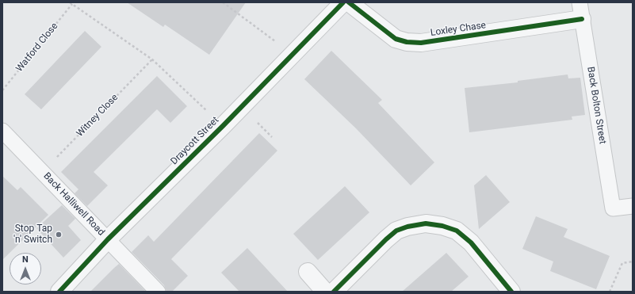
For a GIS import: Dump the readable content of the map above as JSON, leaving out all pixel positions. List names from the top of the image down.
{
  "streets": {
    "street": ["Loxley Chase", "Draycott Street"],
    "lane": ["Back Bolton Street", "Back Halliwell Road"],
    "path": ["Watford Close", "Witney Close"]
  },
  "crossings": [
    ["Loxley Chase", "Back Bolton Street"],
    ["Witney Close", "Back Halliwell Road"],
    ["Draycott Street", "Back Halliwell Road"]
  ],
  "places": ["Stop Tap 'n' Switch"],
  "north": "top"
}
